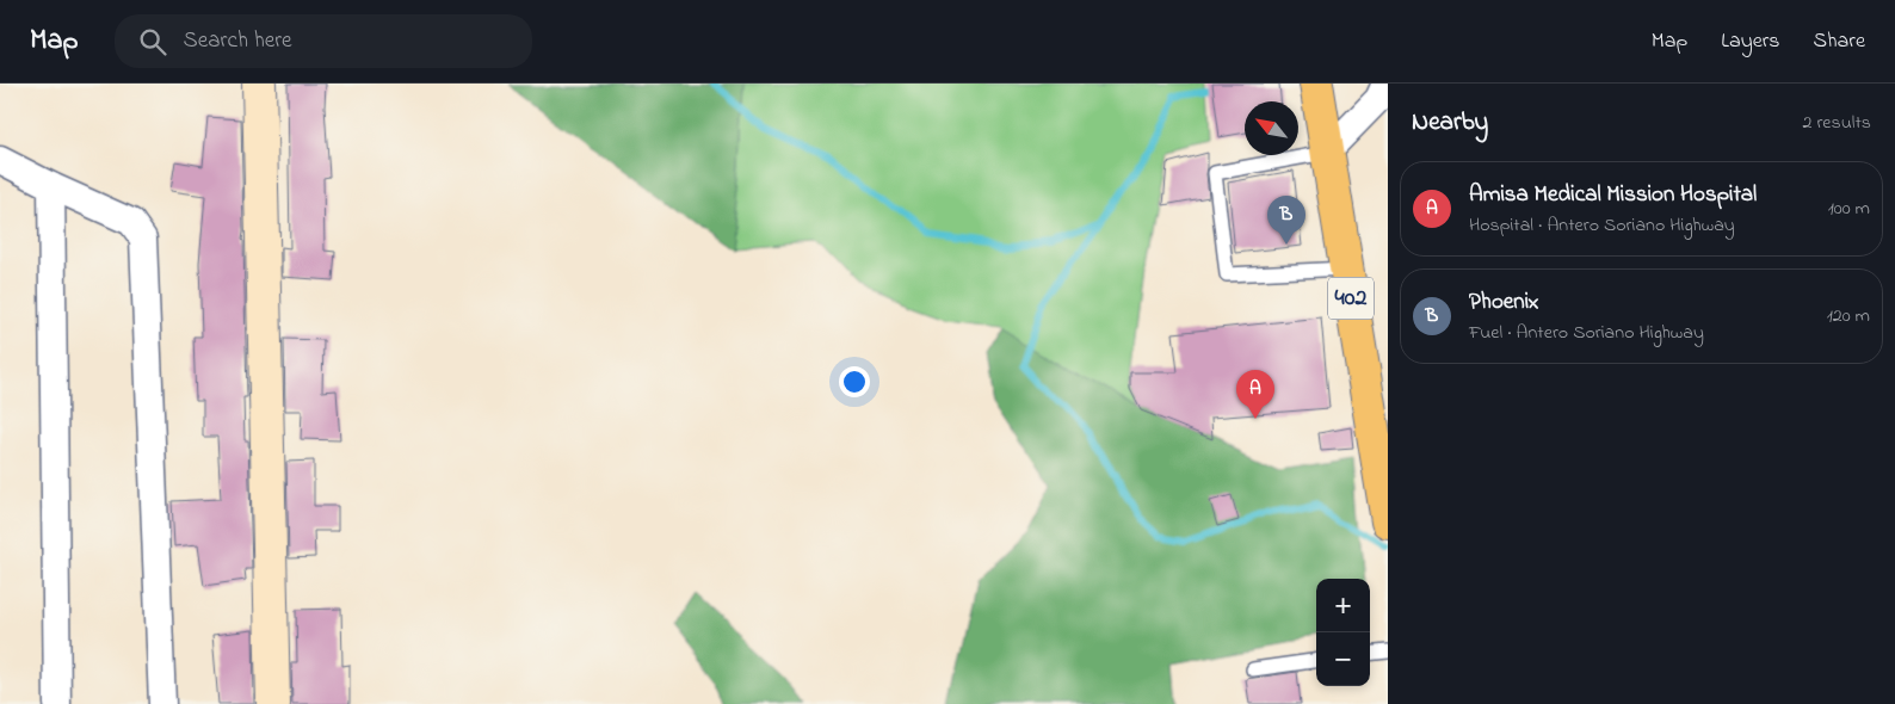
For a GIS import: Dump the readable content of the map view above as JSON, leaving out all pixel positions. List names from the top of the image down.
{
  "streets": {
    "main road": ["402"]
  },
  "north": "top left",
  "page": {
    "header": "Map",
    "search": "Search here",
    "nav": ["Map", "Layers", "Share"],
    "heading": ["Nearby", "2 results"],
    "list": [
      {
        "mark": "A",
        "name": "Amisa Medical Mission Hospital",
        "note": "Hospital · Antero Soriano Highway",
        "value": "100 m"
      },
      {
        "mark": "B",
        "name": "Phoenix",
        "note": "Fuel · Antero Soriano Highway",
        "value": "120 m"
      }
    ],
    "pins": ["B", "A"],
    "map_buttons": ["+", "−"]
  }
}
